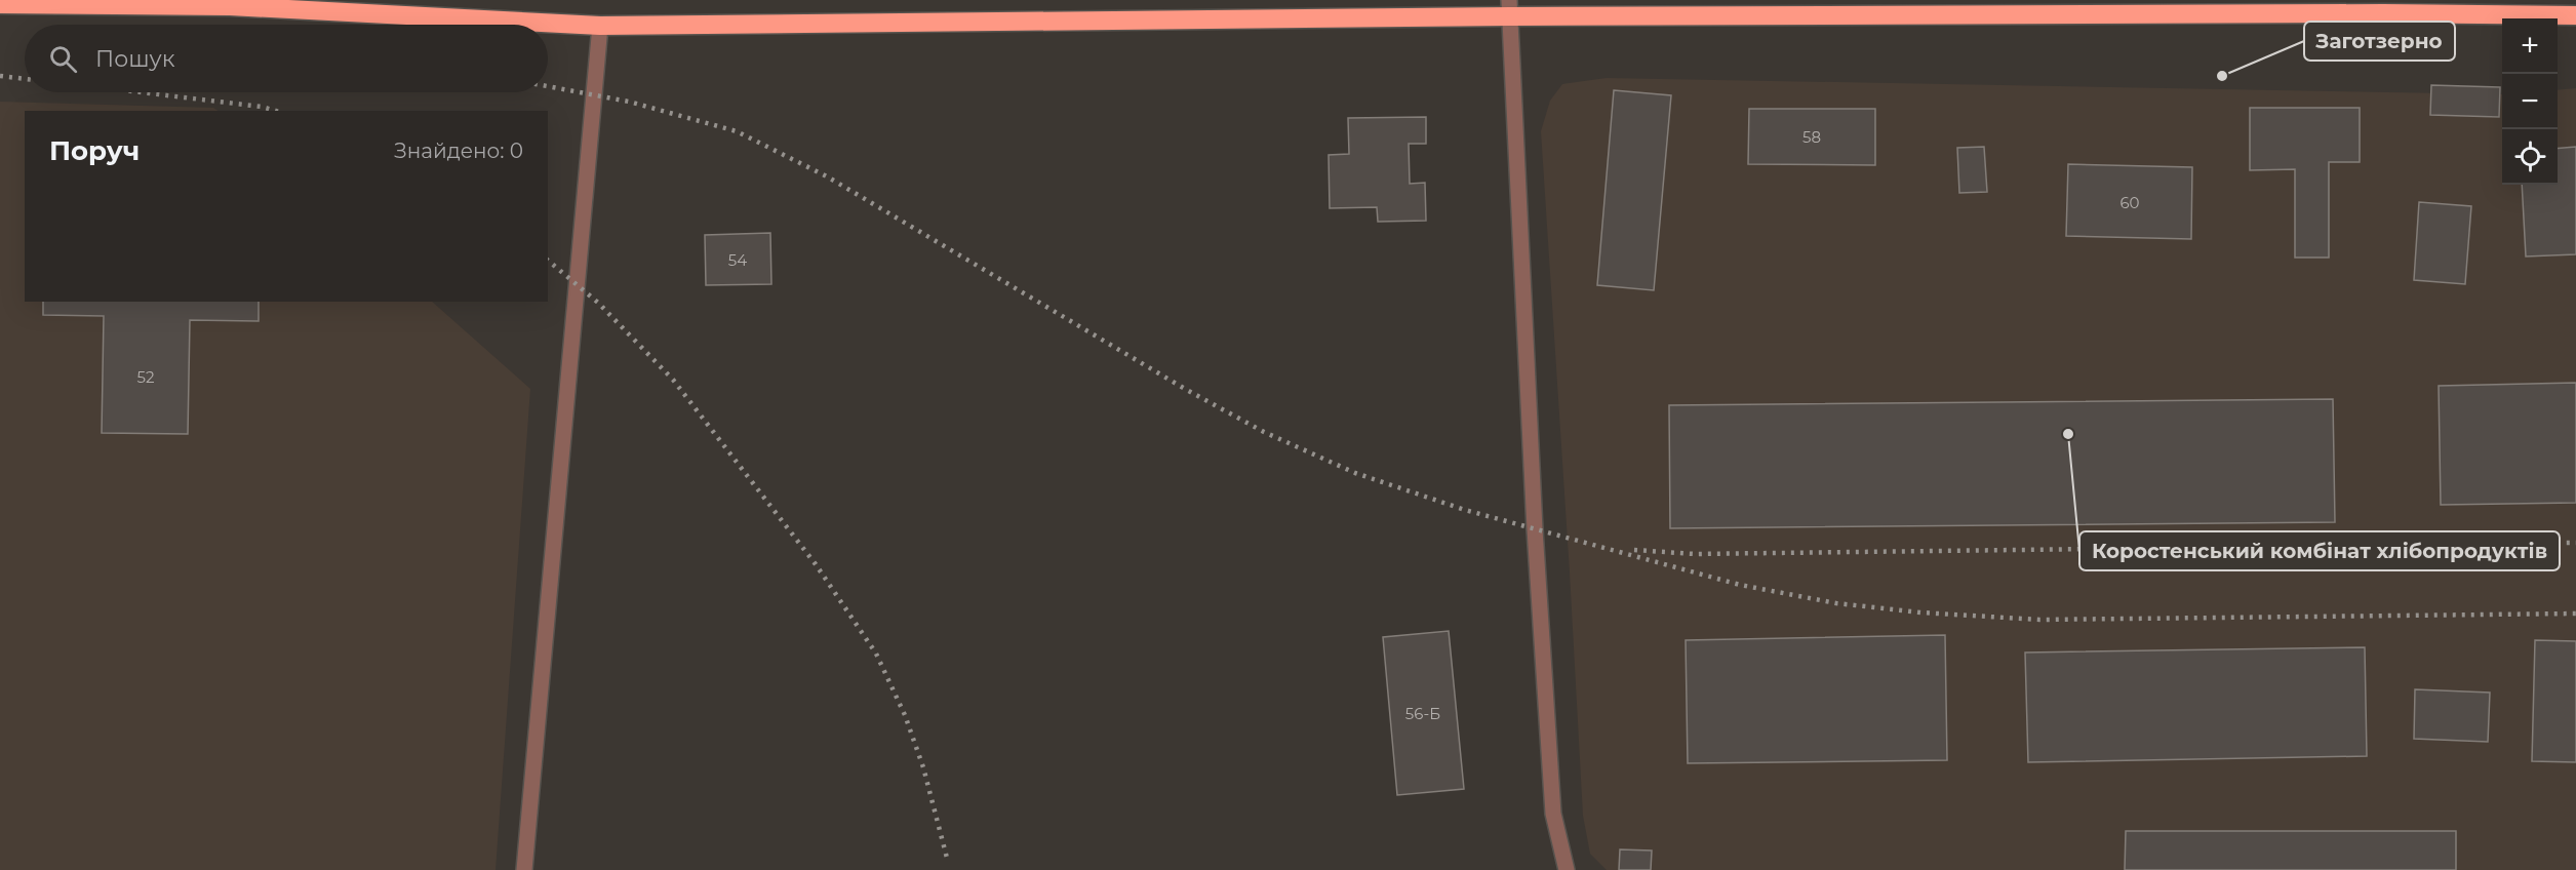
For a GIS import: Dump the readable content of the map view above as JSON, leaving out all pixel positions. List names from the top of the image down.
{
  "places": ["Заготзерно", "Коростенський комбінат хлібопродуктів"],
  "house_numbers": [
    "58",
    "60",
    "54",
    "52",
    "56-Б"
  ],
  "page": {
    "map_buttons": ["+", "−"],
    "search": "Пошук",
    "heading": ["Поруч", "Знайдено: 0"]
  }
}
